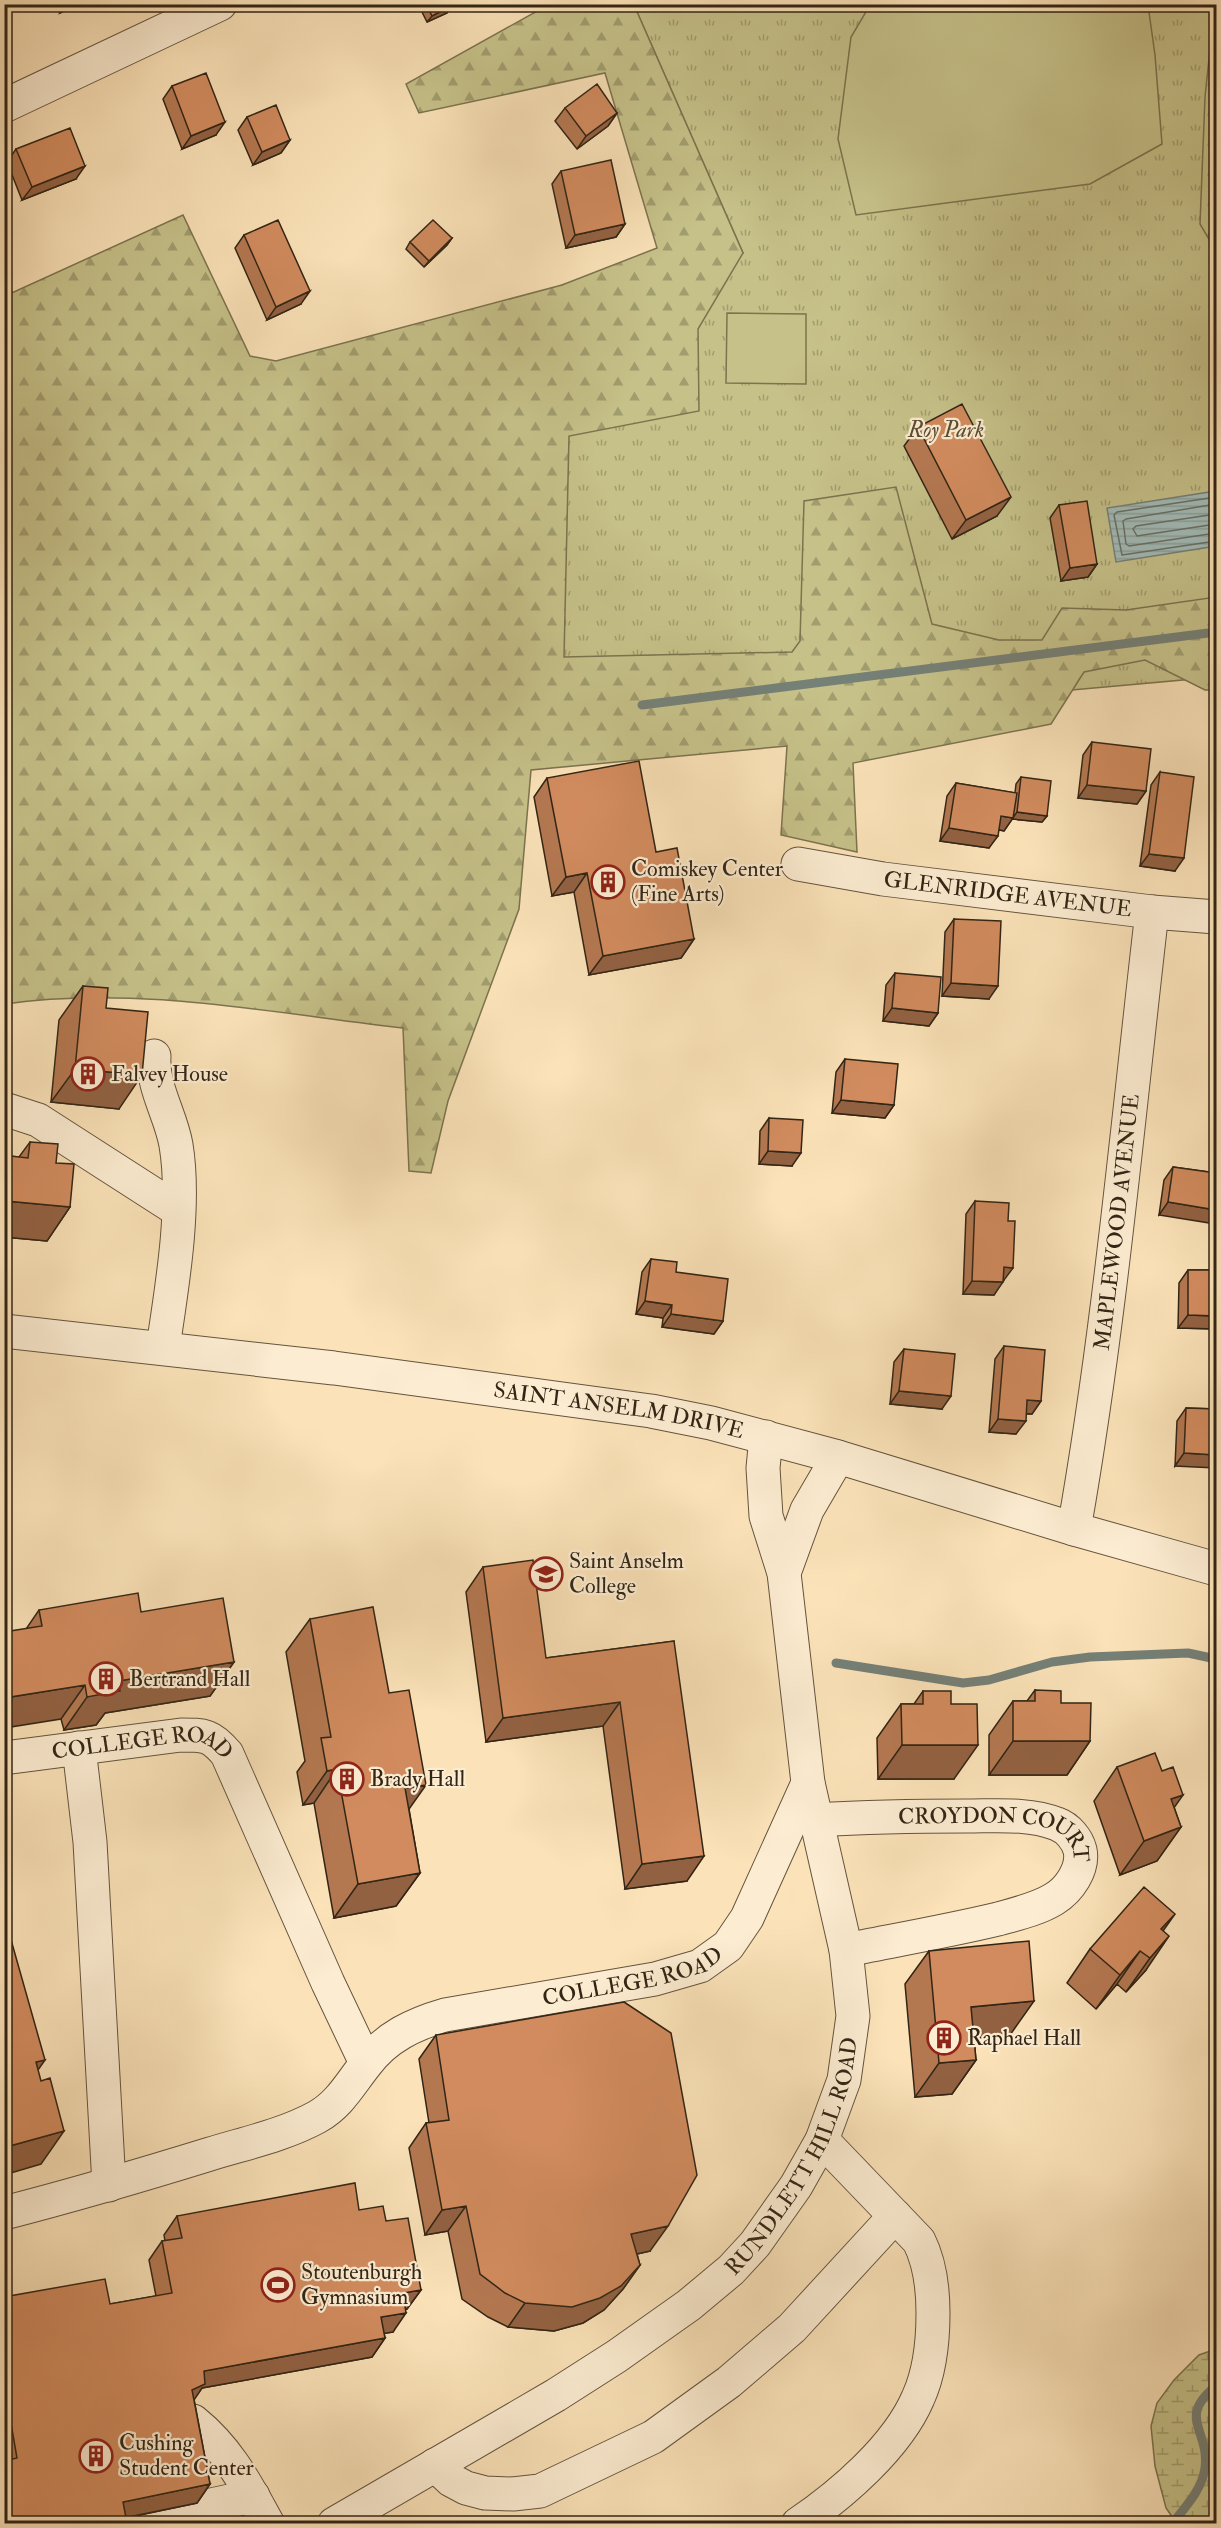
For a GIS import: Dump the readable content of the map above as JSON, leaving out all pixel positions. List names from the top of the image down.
{
  "streets": {
    "street": [
      "GLENRIDGE AVENUE",
      "MAPLEWOOD AVENUE",
      "SAINT ANSELM DRIVE",
      "COLLEGE ROAD",
      "CROYDON COURT",
      "RUNDLETT HILL ROAD"
    ]
  },
  "crossings": [
    ["GLENRIDGE AVENUE", "MAPLEWOOD AVENUE"],
    ["MAPLEWOOD AVENUE", "SAINT ANSELM DRIVE"],
    ["SAINT ANSELM DRIVE", "RUNDLETT HILL ROAD"],
    ["COLLEGE ROAD", "RUNDLETT HILL ROAD"],
    ["CROYDON COURT", "RUNDLETT HILL ROAD"]
  ],
  "parks": ["Roy Park"],
  "places": {
    "building": [
      "Comiskey Center (Fine Arts)",
      "Falvey House",
      "Bertrand Hall",
      "Brady Hall",
      "Raphael Hall",
      "Cushing Student Center"
    ],
    "school or university": ["Saint Anselm College"],
    "sports": ["Stoutenburgh Gymnasium"]
  }
}
